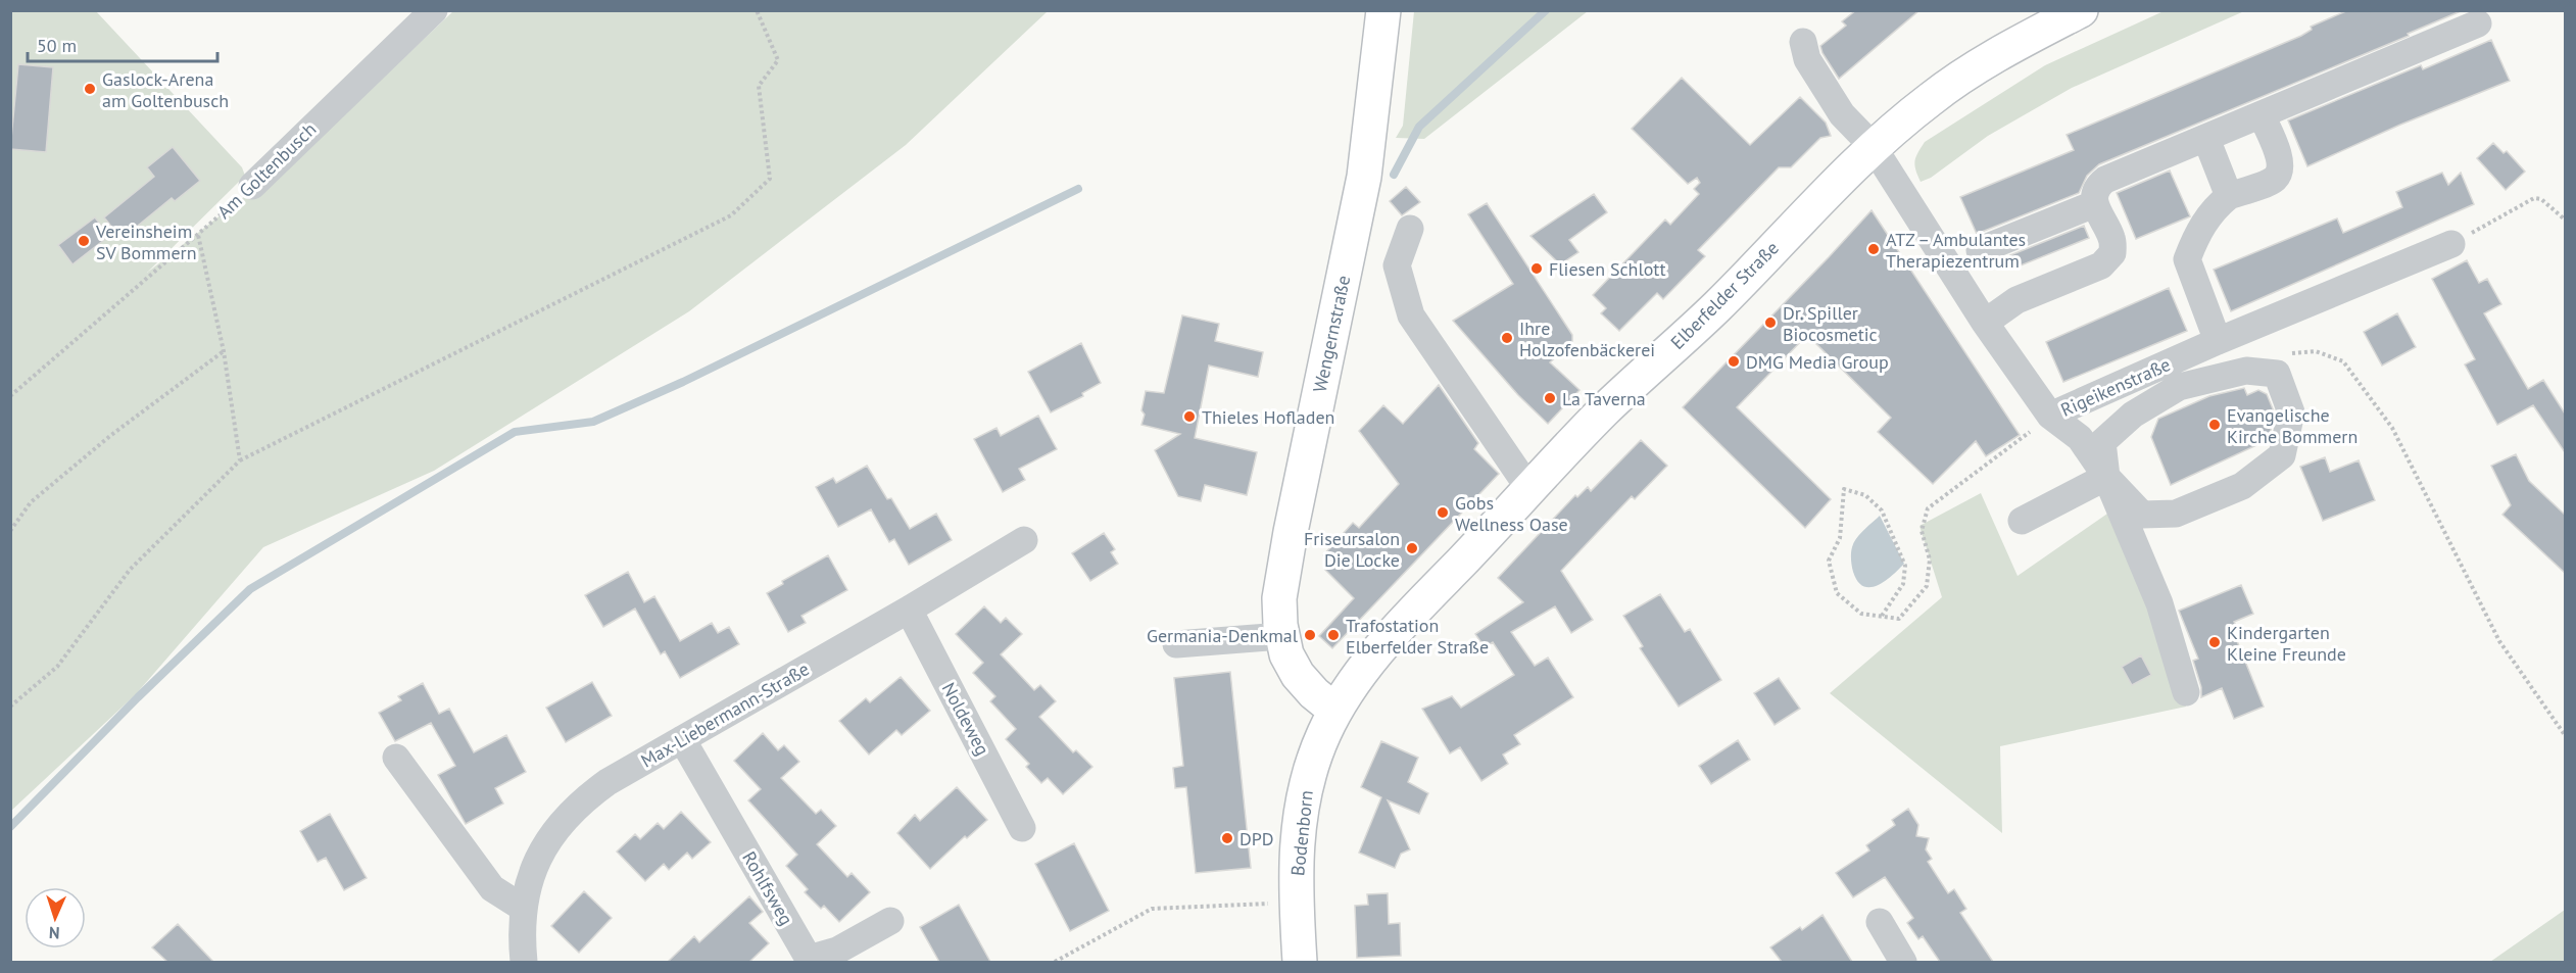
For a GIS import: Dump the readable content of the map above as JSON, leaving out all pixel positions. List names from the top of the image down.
{
  "streets": {
    "main road": ["Elberfelder Straße", "Wengernstraße", "Bodenborn"],
    "street": [
      "Am Goltenbusch",
      "Rigeikenstraße",
      "Max-Liebermann-Straße",
      "Noldeweg",
      "Rohlfsweg"
    ]
  },
  "crossings": [
    ["Elberfelder Straße", "Wengernstraße"],
    ["Elberfelder Straße", "Rigeikenstraße"],
    ["Elberfelder Straße", "Bodenborn"],
    ["Wengernstraße", "Bodenborn"],
    ["Max-Liebermann-Straße", "Noldeweg"],
    ["Max-Liebermann-Straße", "Rohlfsweg"]
  ],
  "places": [
    "Gaslock-Arena am Goltenbusch",
    "Vereinsheim SV Bommern",
    "ATZ – Ambulantes Therapiezentrum",
    "Fliesen Schlott",
    "Dr. Spiller Biocosmetic",
    "Ihre Holzofenbäckerei",
    "DMG Media Group",
    "La Taverna",
    "Thieles Hofladen",
    "Evangelische Kirche Bommern",
    "Gobs Wellness Oase",
    "Friseursalon Die Locke",
    "Germania-Denkmal",
    "Trafostation Elberfelder Straße",
    "Kindergarten Kleine Freunde",
    "DPD"
  ],
  "scale_bar": "50 m",
  "north": "bottom"
}
